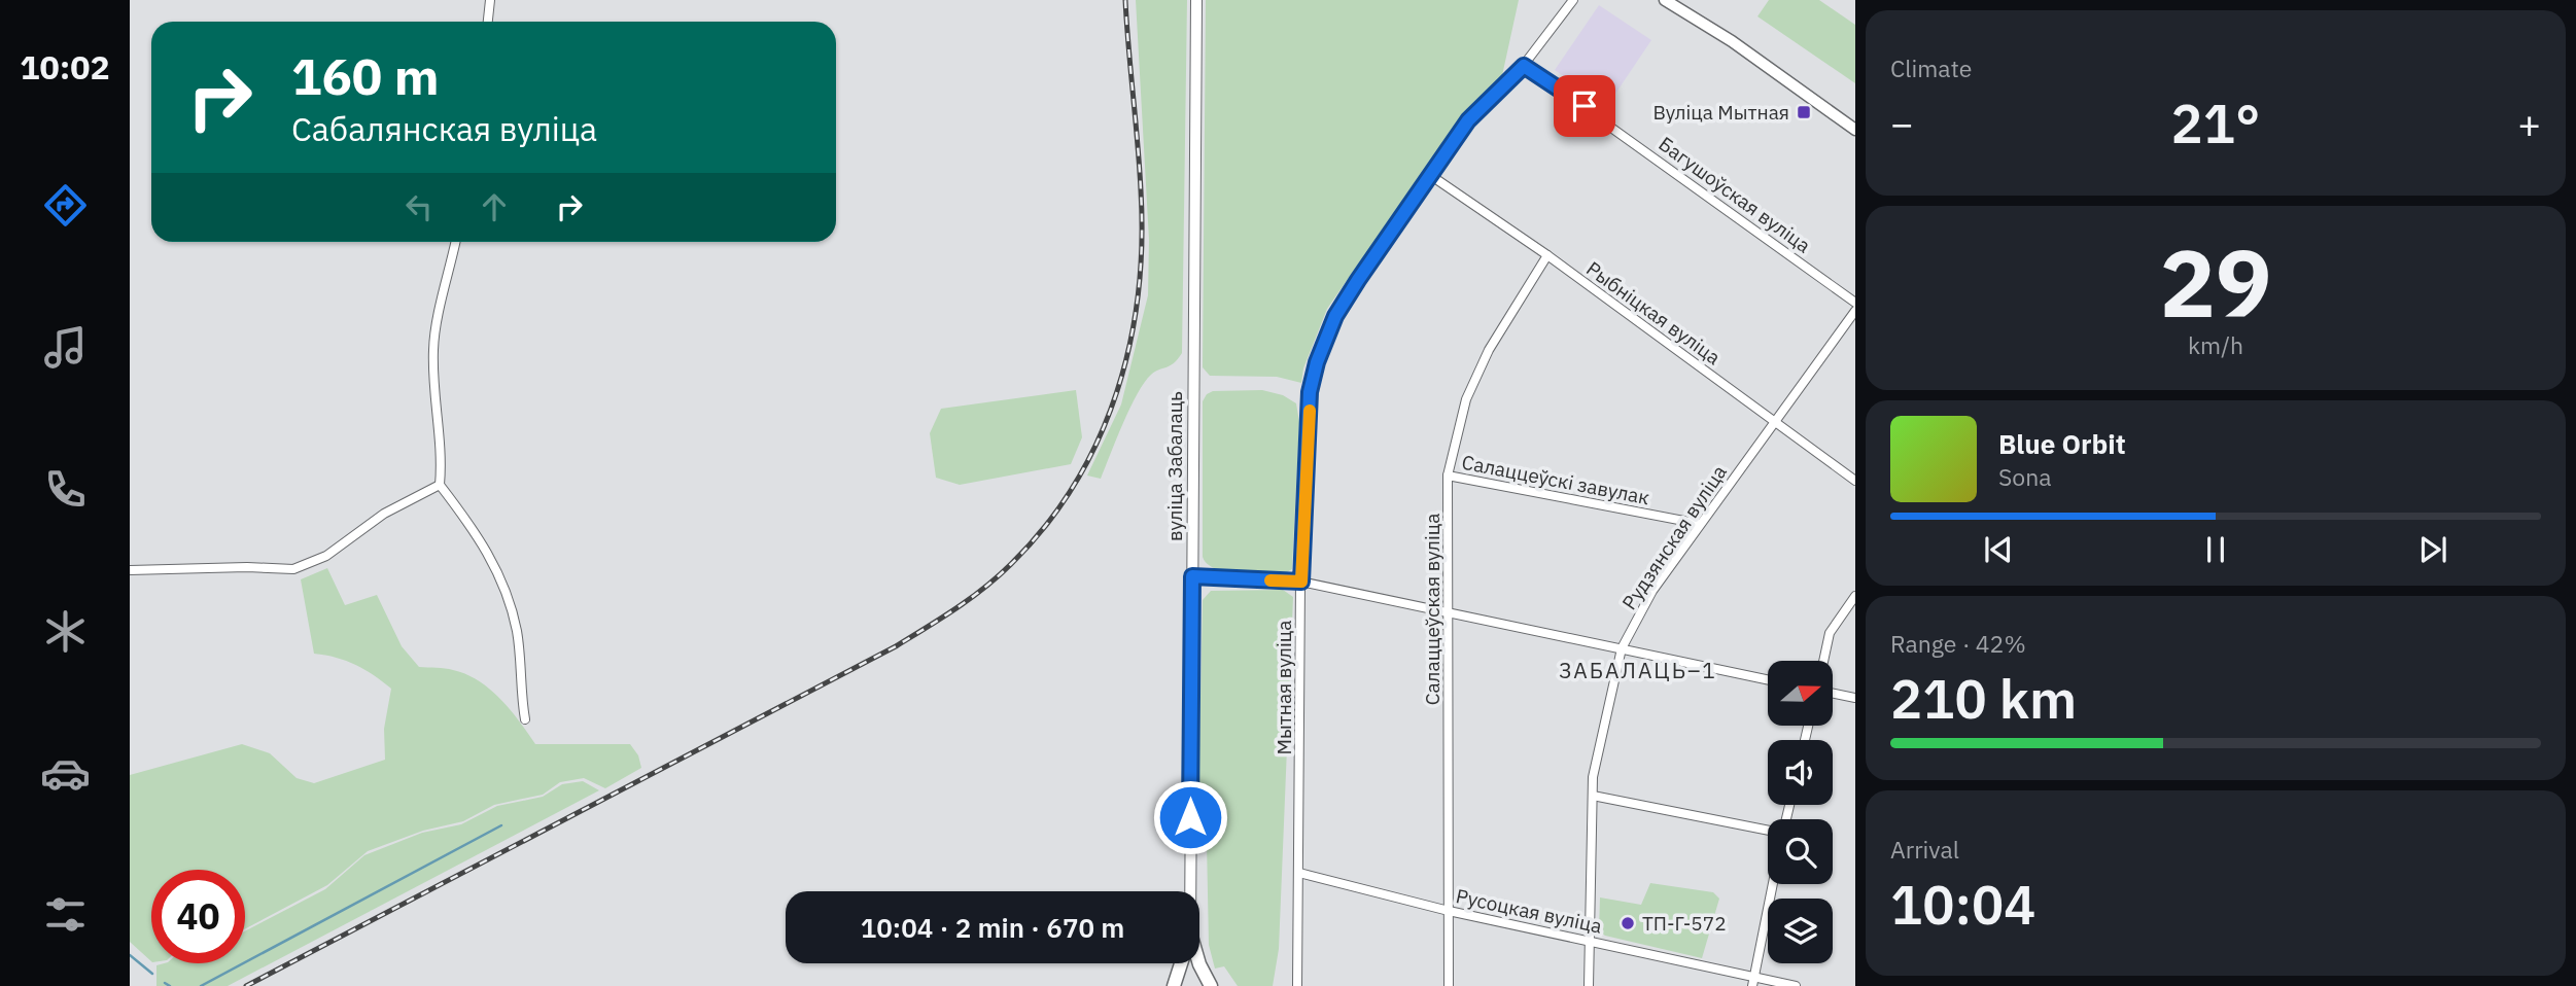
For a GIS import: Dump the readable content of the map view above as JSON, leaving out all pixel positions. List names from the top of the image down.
{
  "streets": {
    "street": [
      "Багушоўская вуліца",
      "Рыбніцкая вуліца",
      "вуліца Забалаць",
      "Салаццеўскі завулак",
      "Рудзянская вуліца",
      "Салаццеўская вуліца",
      "Мытная вуліца",
      "Русоцкая вуліца"
    ]
  },
  "crossings": [
    ["Багушоўская вуліца", "Мытная вуліца"],
    ["Рыбніцкая вуліца", "Рудзянская вуліца"],
    ["Рыбніцкая вуліца", "Салаццеўская вуліца"],
    ["Рыбніцкая вуліца", "Мытная вуліца"],
    ["Салаццеўскі завулак", "Рудзянская вуліца"],
    ["Салаццеўскі завулак", "Салаццеўская вуліца"],
    ["Рудзянская вуліца", "Русоцкая вуліца"],
    ["Салаццеўская вуліца", "Русоцкая вуліца"],
    ["Мытная вуліца", "Русоцкая вуліца"]
  ],
  "districts": ["ЗАБАЛАЦЬ–1"],
  "places": {
    "transit": ["Вуліца Мытная"],
    "other": ["ТП-Г-572"]
  },
  "north": "right",
  "page": {
    "tabs": "10:02",
    "tile": [
      "Climate",
      ["29", "km/h"],
      ["Range · 42%", "210 km"],
      ["Arrival", "10:04"]
    ],
    "turn": ["160 m", "Сабалянская вуліца"],
    "heat": ["−", "21°", "+"],
    "song": ["Blue Orbit", "Sona"],
    "limit": "40",
    "trip": "10:04 · 2 min · 670 m"
  }
}
